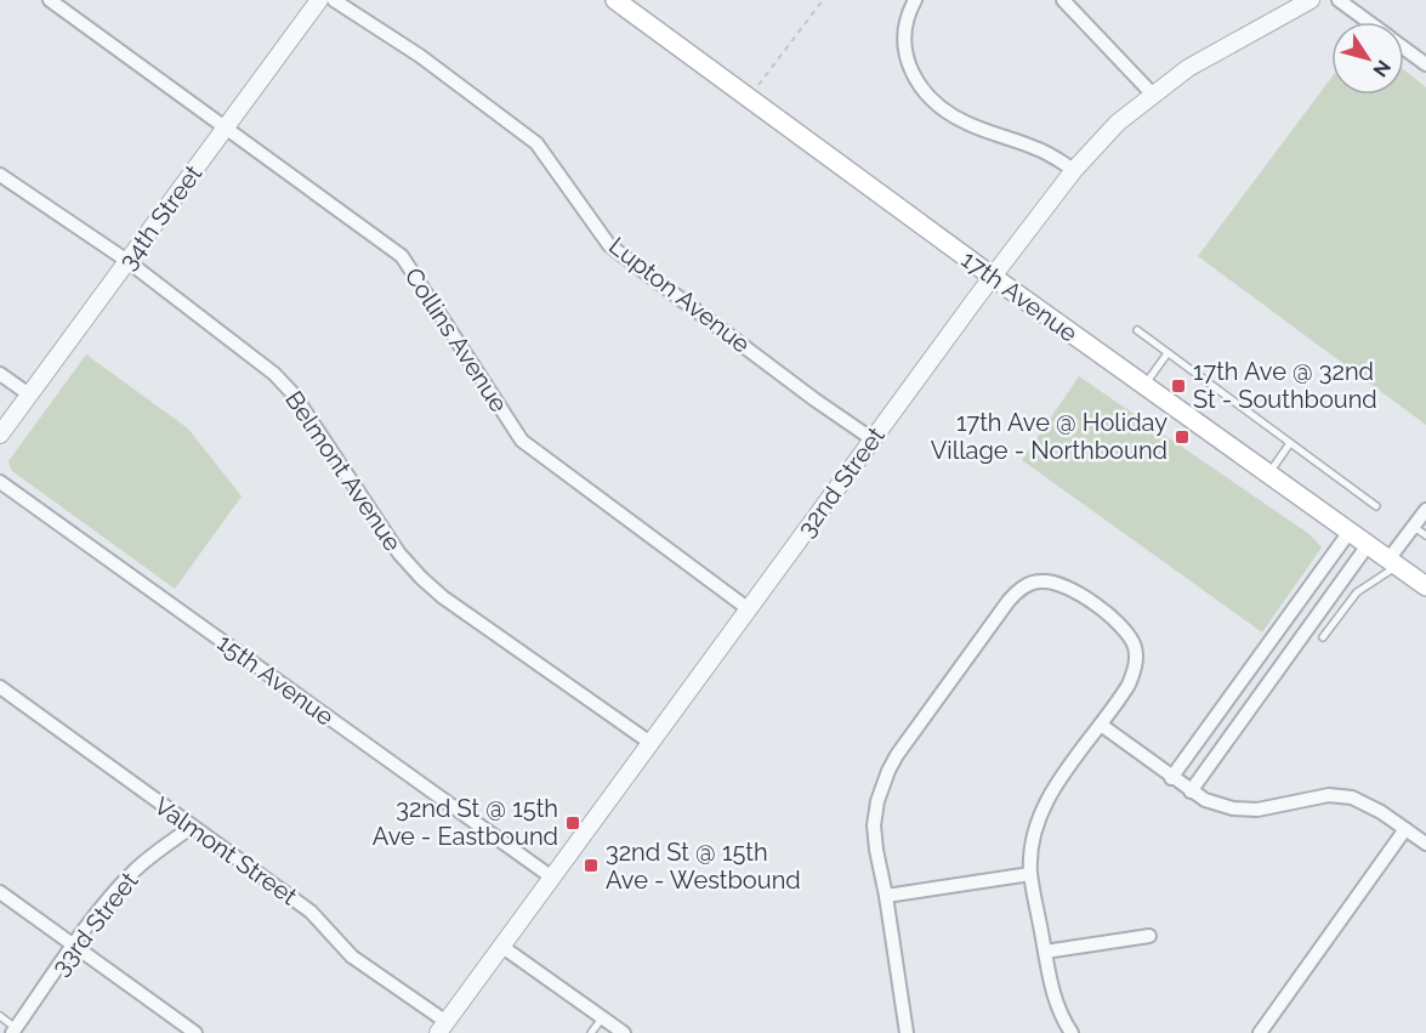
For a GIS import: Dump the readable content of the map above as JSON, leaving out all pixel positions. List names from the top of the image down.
{
  "streets": {
    "main road": ["17th Avenue"],
    "street": [
      "34th Street",
      "Lupton Avenue",
      "Collins Avenue",
      "Belmont Avenue",
      "32nd Street",
      "15th Avenue",
      "Valmont Street",
      "33rd Street"
    ]
  },
  "crossings": [
    ["34th Street", "Collins Avenue"],
    ["34th Street", "Belmont Avenue"],
    ["Lupton Avenue", "32nd Street"],
    ["17th Avenue", "32nd Street"],
    ["Collins Avenue", "32nd Street"],
    ["Belmont Avenue", "32nd Street"],
    ["32nd Street", "15th Avenue"],
    ["32nd Street", "Valmont Street"],
    ["Valmont Street", "33rd Street"]
  ],
  "places": {
    "transit": [
      "17th Ave @ 32nd St - Southbound",
      "17th Ave @ Holiday Village - Northbound",
      "32nd St @ 15th Ave - Eastbound",
      "32nd St @ 15th Ave - Westbound"
    ]
  },
  "north": "bottom right"
}
